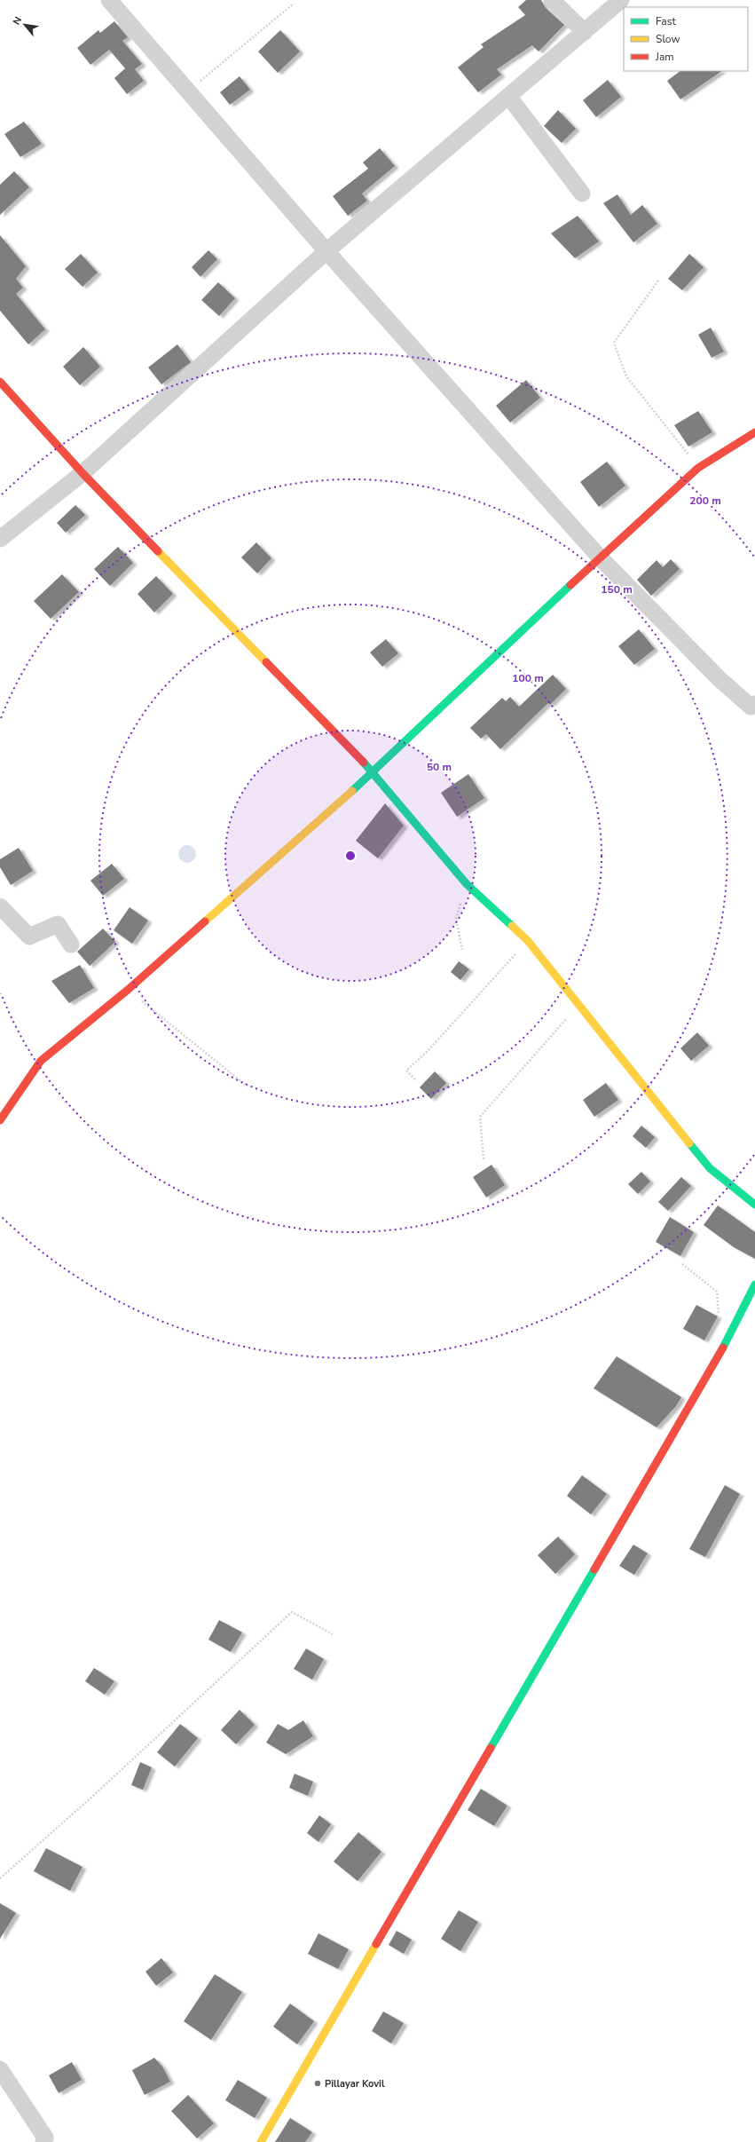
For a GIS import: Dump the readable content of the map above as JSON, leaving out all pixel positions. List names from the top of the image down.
{
  "places": ["Pillayar Kovil"],
  "legend": ["Fast", "Slow", "Jam"],
  "north": "top left",
  "rings": [
    "200 m",
    "150 m",
    "100 m",
    "50 m"
  ]
}
